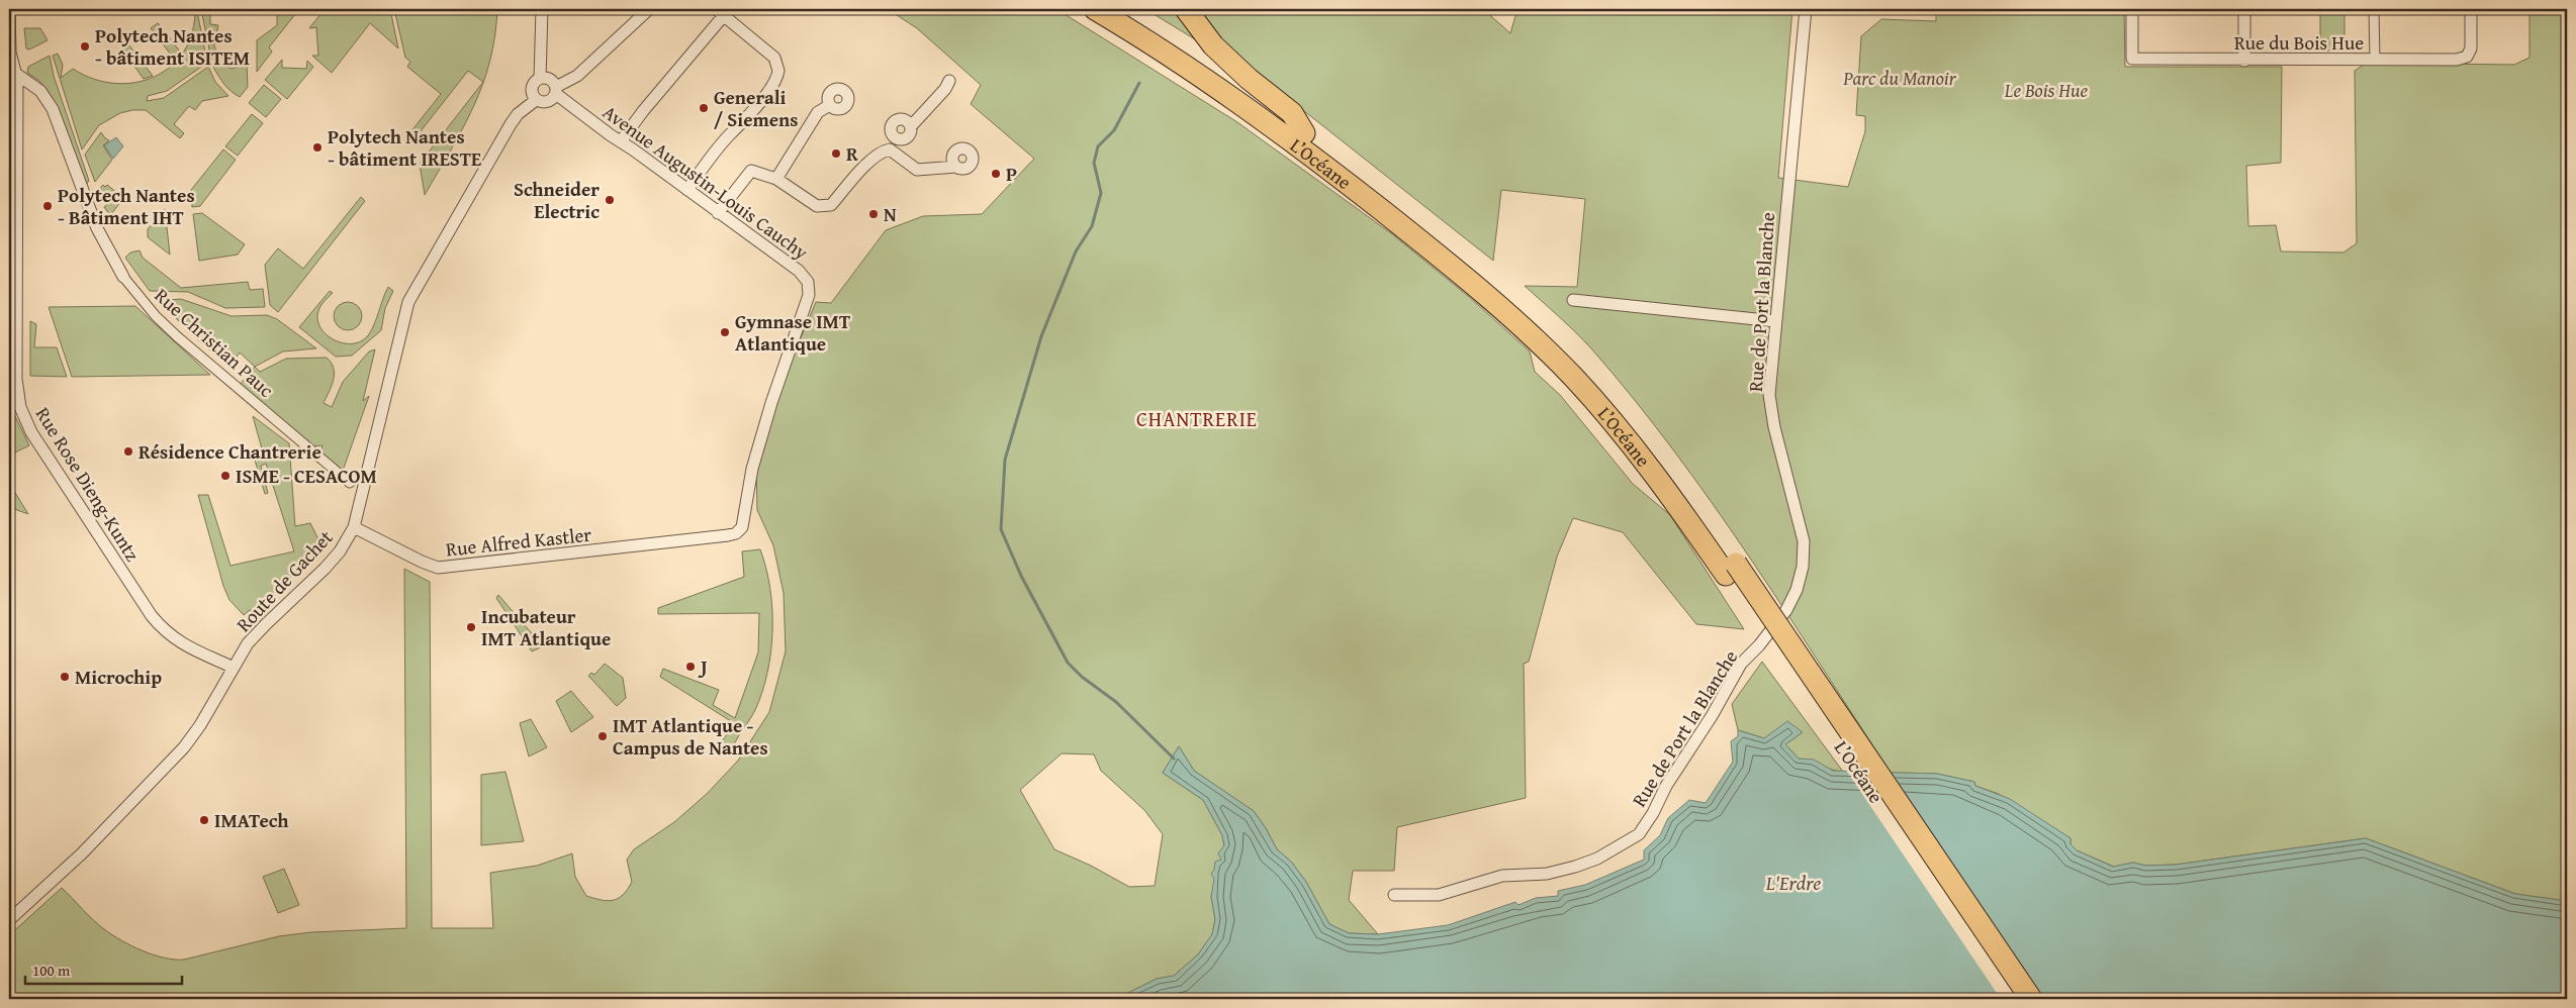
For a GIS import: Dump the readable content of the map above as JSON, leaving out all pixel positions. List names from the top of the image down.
{
  "streets": {
    "highway": ["L’Océane"],
    "street": [
      "Rue du Bois Hue",
      "Avenue Augustin-Louis Cauchy",
      "Rue de Port la Blanche",
      "Rue Christian Pauc",
      "Rue Rose Dieng-Kuntz",
      "Rue Alfred Kastler",
      "Route de Gachet"
    ]
  },
  "crossings": [
    ["Avenue Augustin-Louis Cauchy", "Rue Alfred Kastler"],
    ["Avenue Augustin-Louis Cauchy", "Route de Gachet"],
    ["Rue Christian Pauc", "Rue Rose Dieng-Kuntz"],
    ["Rue Rose Dieng-Kuntz", "Route de Gachet"],
    ["Rue Alfred Kastler", "Route de Gachet"]
  ],
  "districts": ["CHANTRERIE"],
  "water": ["L'Erdre"],
  "parks": ["Parc du Manoir", "Le Bois Hue"],
  "places": [
    "Polytech Nantes - bâtiment ISITEM",
    "Generali / Siemens",
    "Polytech Nantes - bâtiment IRESTE",
    "R",
    "P",
    "Schneider Electric",
    "Polytech Nantes - Bâtiment IHT",
    "N",
    "Gymnase IMT Atlantique",
    "Résidence Chantrerie",
    "ISME - CESACOM",
    "Incubateur IMT Atlantique",
    "J",
    "Microchip",
    "IMT Atlantique - Campus de Nantes",
    "IMATech"
  ],
  "scale_bar": "100 m"
}
